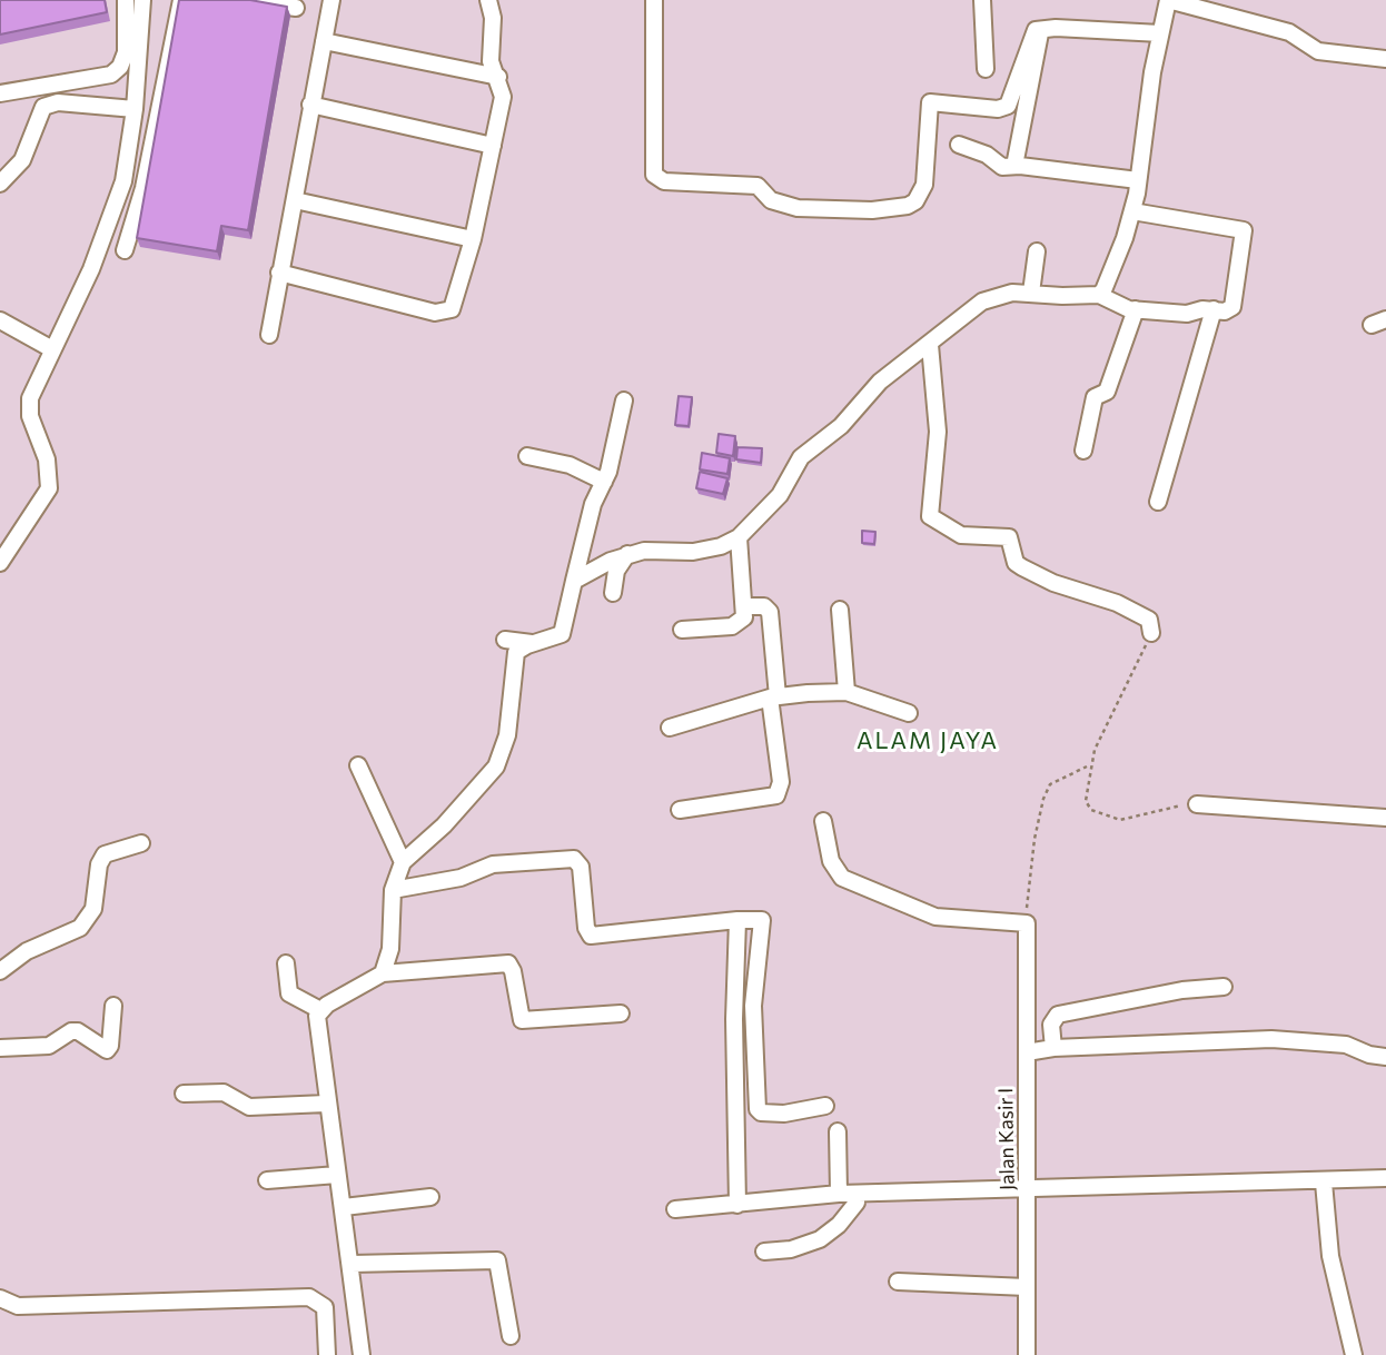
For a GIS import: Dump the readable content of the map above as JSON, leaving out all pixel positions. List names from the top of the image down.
{
  "streets": {
    "street": ["Jalan Kasir I"]
  },
  "districts": ["ALAM JAYA"]
}
